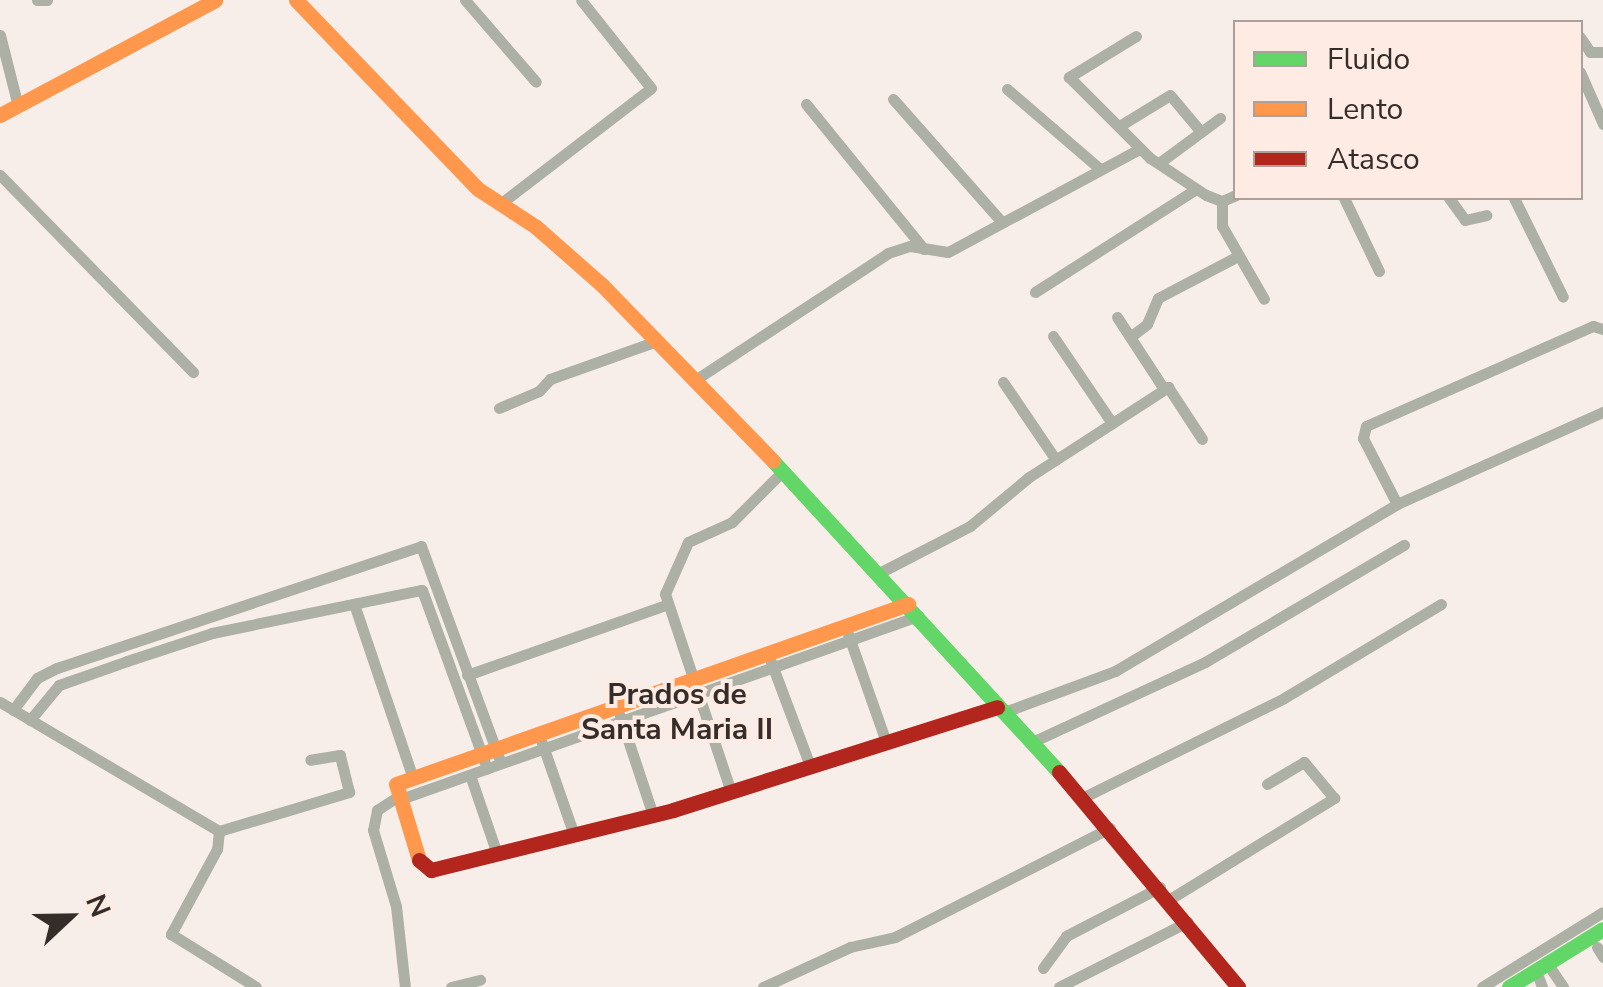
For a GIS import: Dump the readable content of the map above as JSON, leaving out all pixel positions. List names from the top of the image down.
{
  "districts": ["Prados de Santa Maria II"],
  "legend": ["Fluido", "Lento", "Atasco"],
  "north": "right"
}
